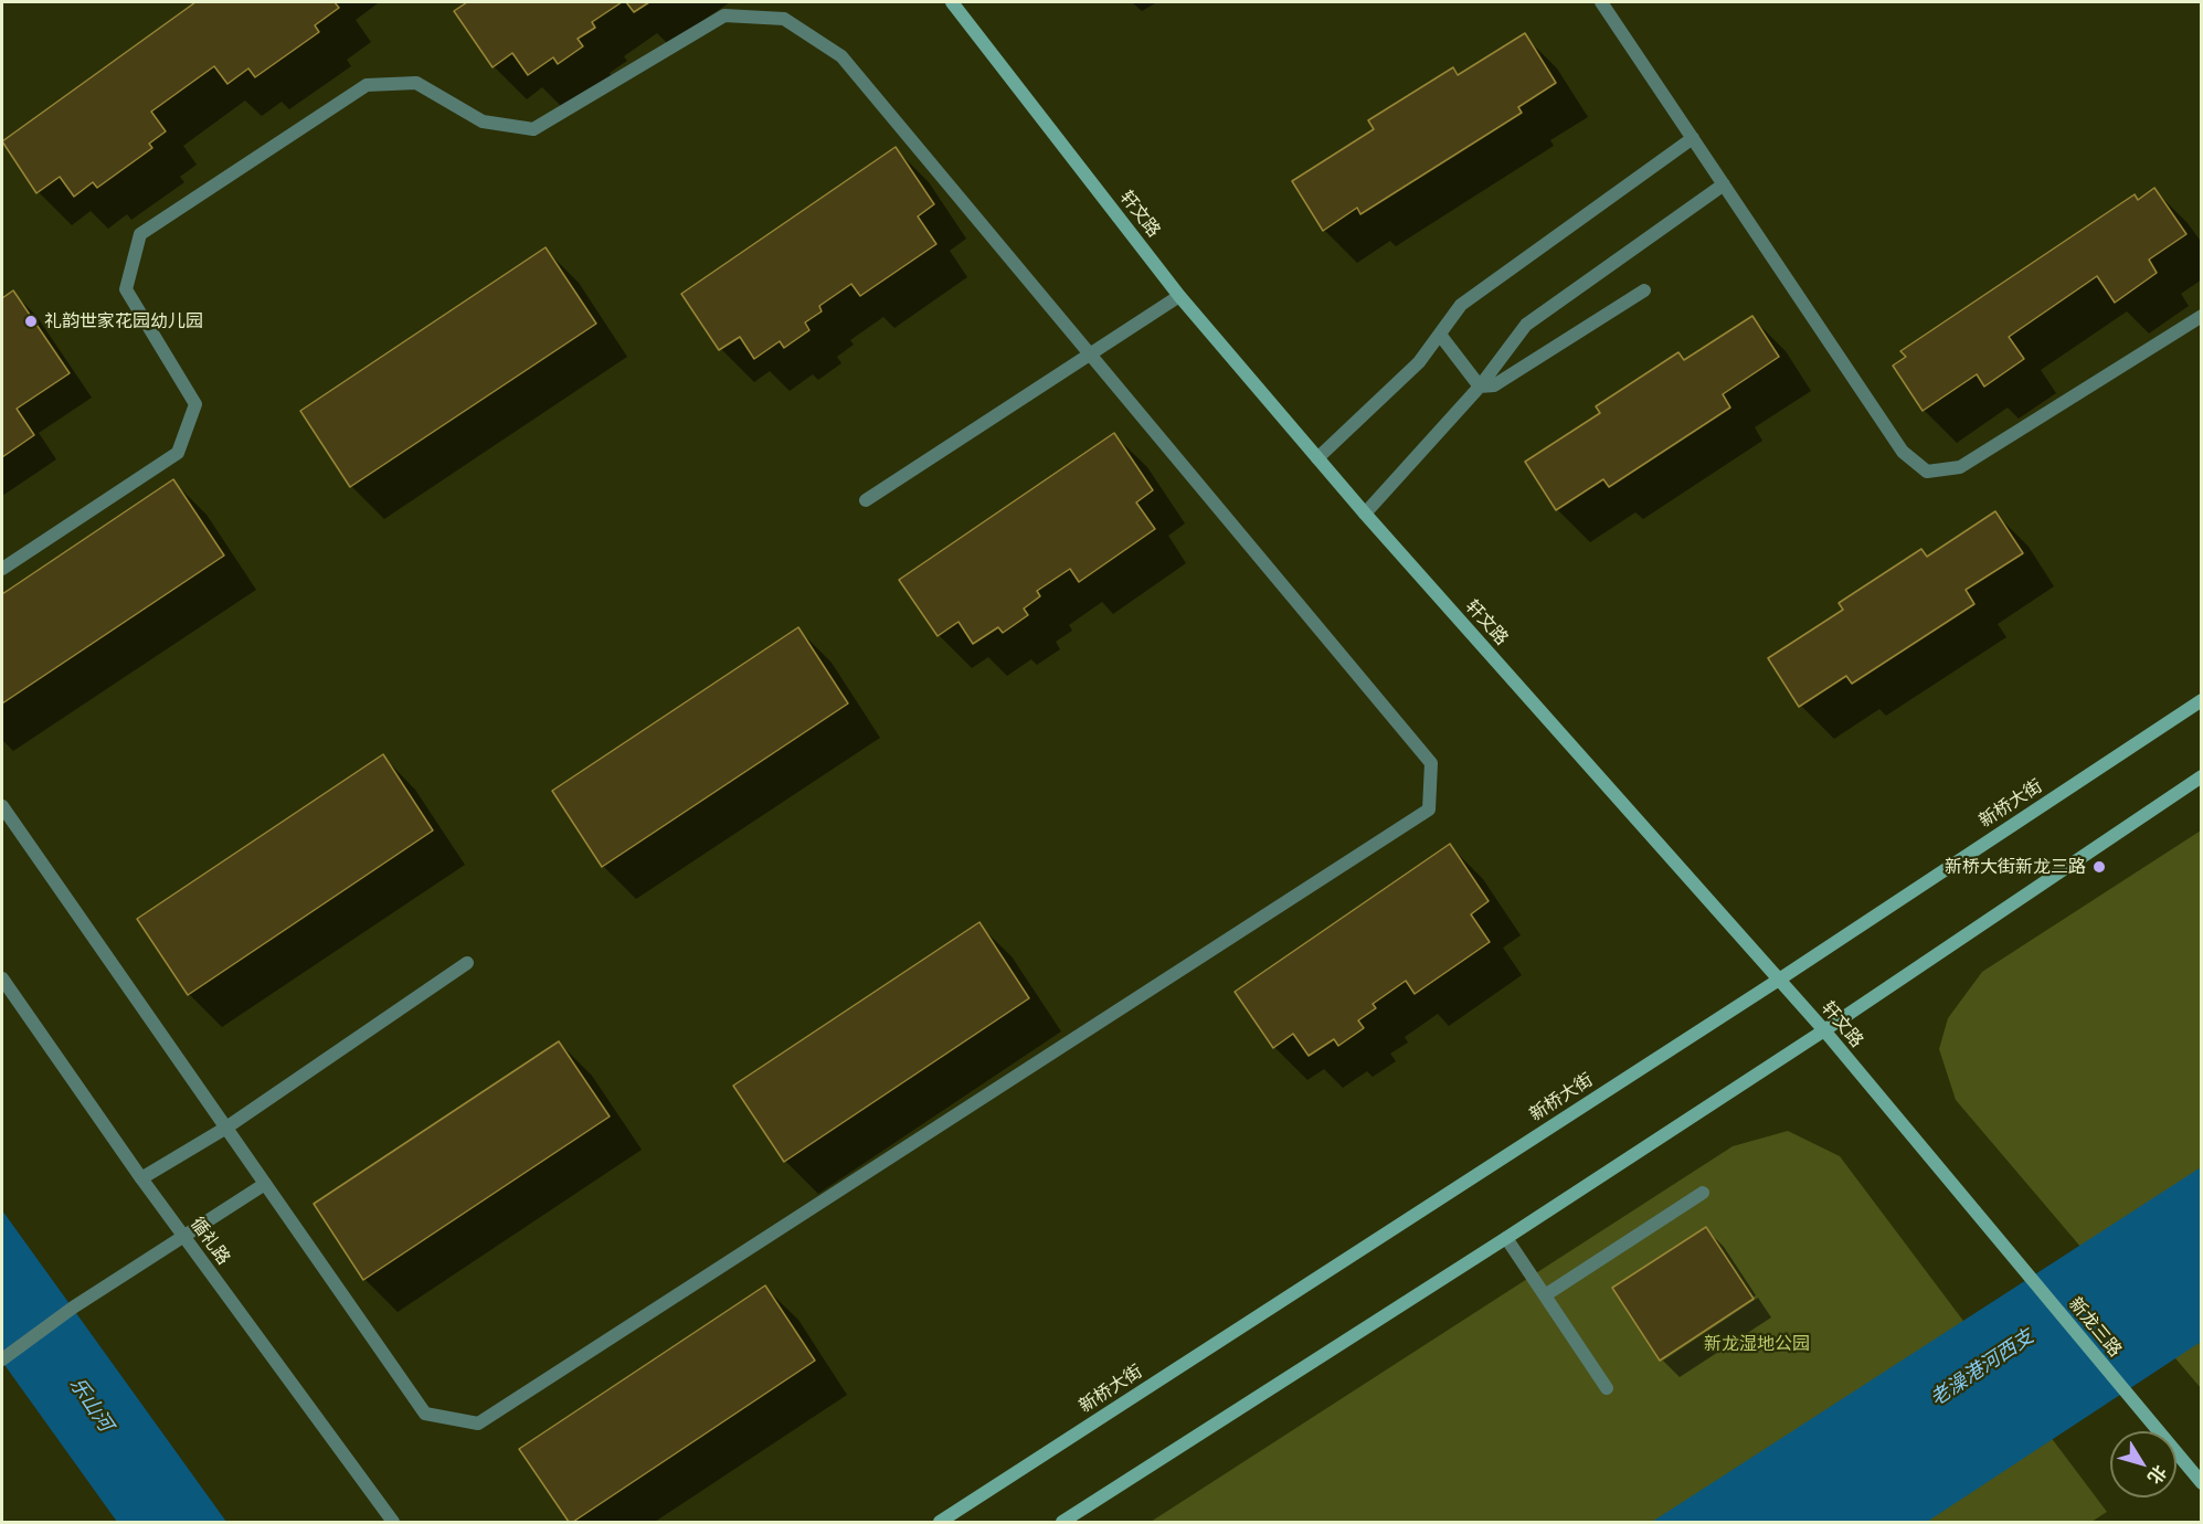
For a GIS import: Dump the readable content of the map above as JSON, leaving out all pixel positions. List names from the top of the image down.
{
  "streets": {
    "street": [
      "轩文路",
      "新桥大街",
      "循礼路",
      "新龙三路"
    ]
  },
  "crossings": [
    ["轩文路", "新桥大街"],
    ["轩文路", "新龙三路"]
  ],
  "water": ["老澡港河西支", "乐山河"],
  "parks": ["新龙湿地公园"],
  "places": ["礼韵世家花园幼儿园", "新桥大街新龙三路"],
  "north": "bottom right"
}
